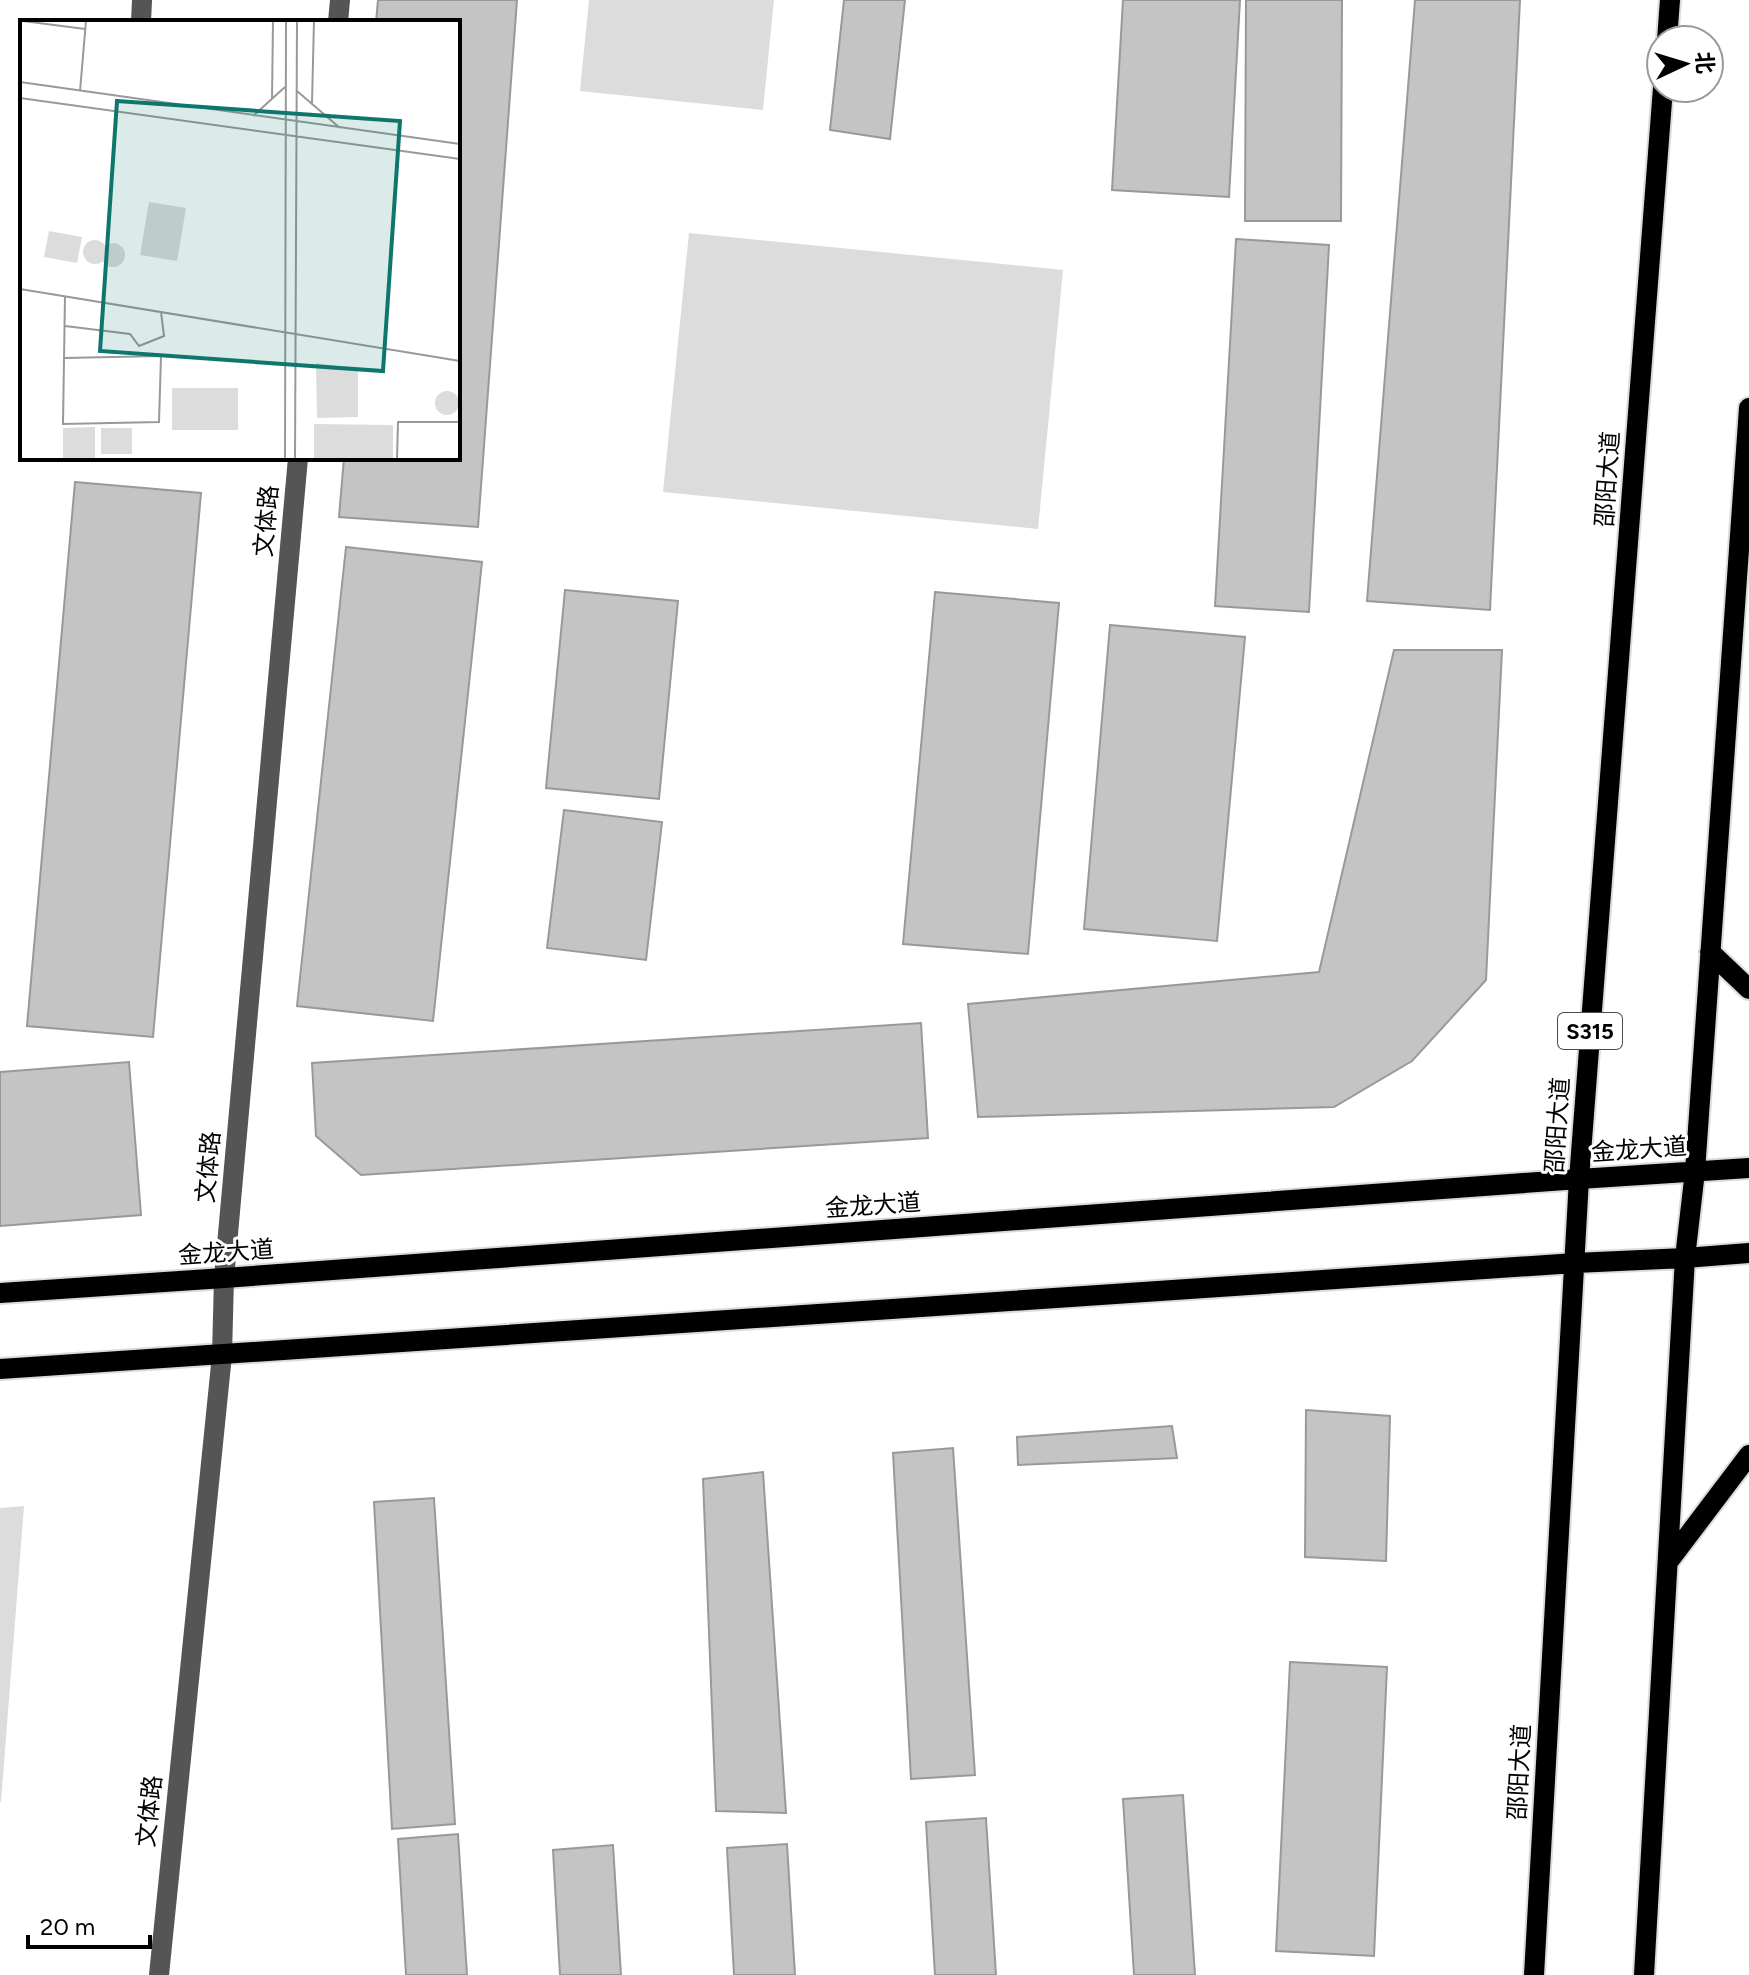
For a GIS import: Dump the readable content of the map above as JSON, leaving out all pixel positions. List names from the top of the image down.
{
  "streets": {
    "main road": ["邵阳大道", "S315", "金龙大道"],
    "street": ["文体路"]
  },
  "crossings": [
    ["邵阳大道", "金龙大道"],
    ["文体路", "金龙大道"]
  ],
  "scale_bar": "20 m",
  "north": "right"
}
